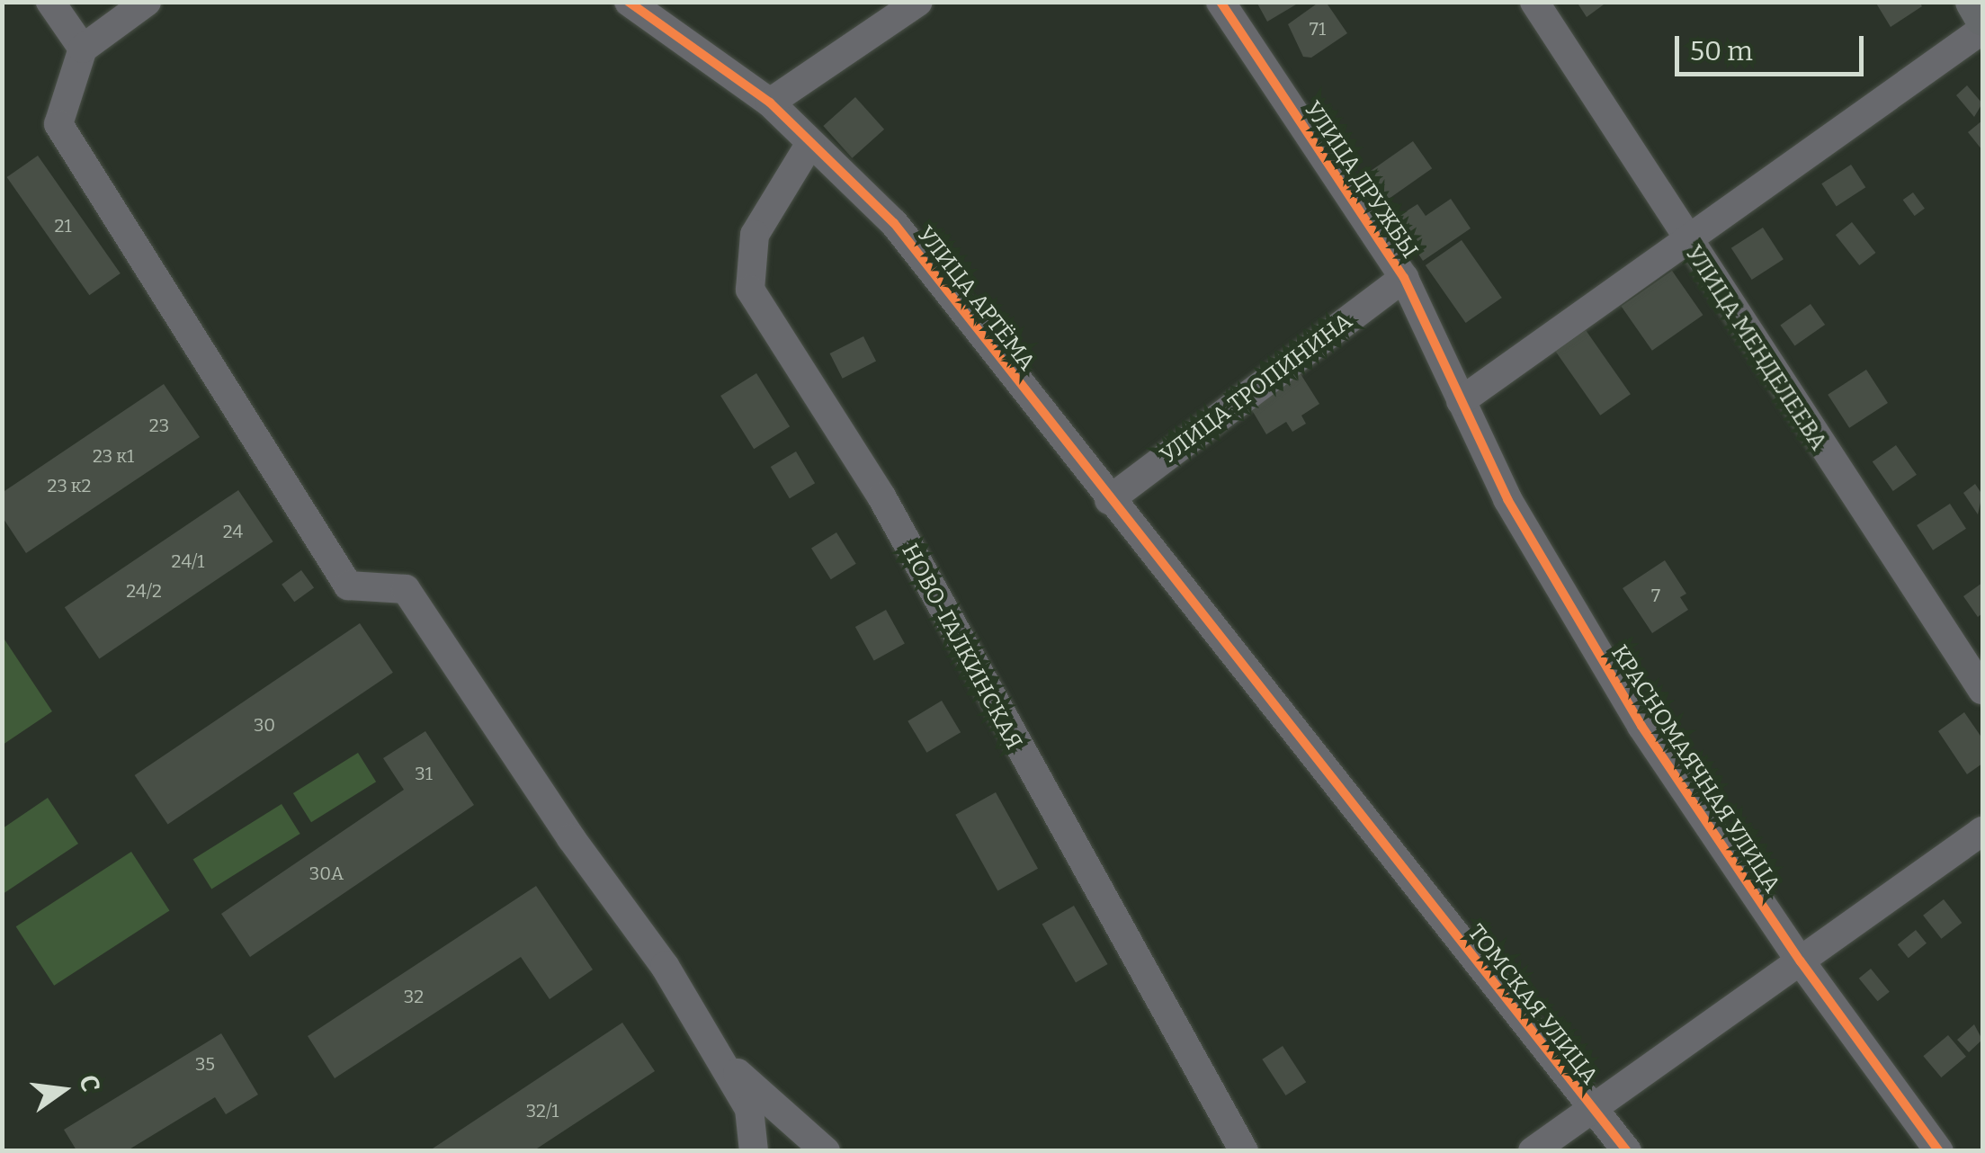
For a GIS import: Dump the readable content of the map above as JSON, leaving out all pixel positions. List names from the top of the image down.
{
  "streets": {
    "street": [
      "УЛИЦА ДРУЖБЫ",
      "УЛИЦА АРТЁМА",
      "УЛИЦА МЕНДЕЛЕЕВА",
      "УЛИЦА ТРОПИНИНА",
      "НОВО-ГАЛКИНСКАЯ",
      "КРАСНОМАЯЧНАЯ УЛИЦА",
      "ТОМСКАЯ УЛИЦА"
    ]
  },
  "crossings": [
    ["УЛИЦА ДРУЖБЫ", "УЛИЦА ТРОПИНИНА"],
    ["УЛИЦА ДРУЖБЫ", "КРАСНОМАЯЧНАЯ УЛИЦА"],
    ["УЛИЦА АРТЁМА", "УЛИЦА ТРОПИНИНА"],
    ["УЛИЦА АРТЁМА", "НОВО-ГАЛКИНСКАЯ"],
    ["УЛИЦА АРТЁМА", "ТОМСКАЯ УЛИЦА"],
    ["УЛИЦА ТРОПИНИНА", "ТОМСКАЯ УЛИЦА"]
  ],
  "house_numbers": [
    "71",
    "21",
    "23",
    "23 к1",
    "23 к2",
    "24",
    "24/1",
    "24/2",
    "7",
    "30",
    "31",
    "30А",
    "32",
    "35",
    "32/1"
  ],
  "scale_bar": "50 m",
  "north": "right"
}
